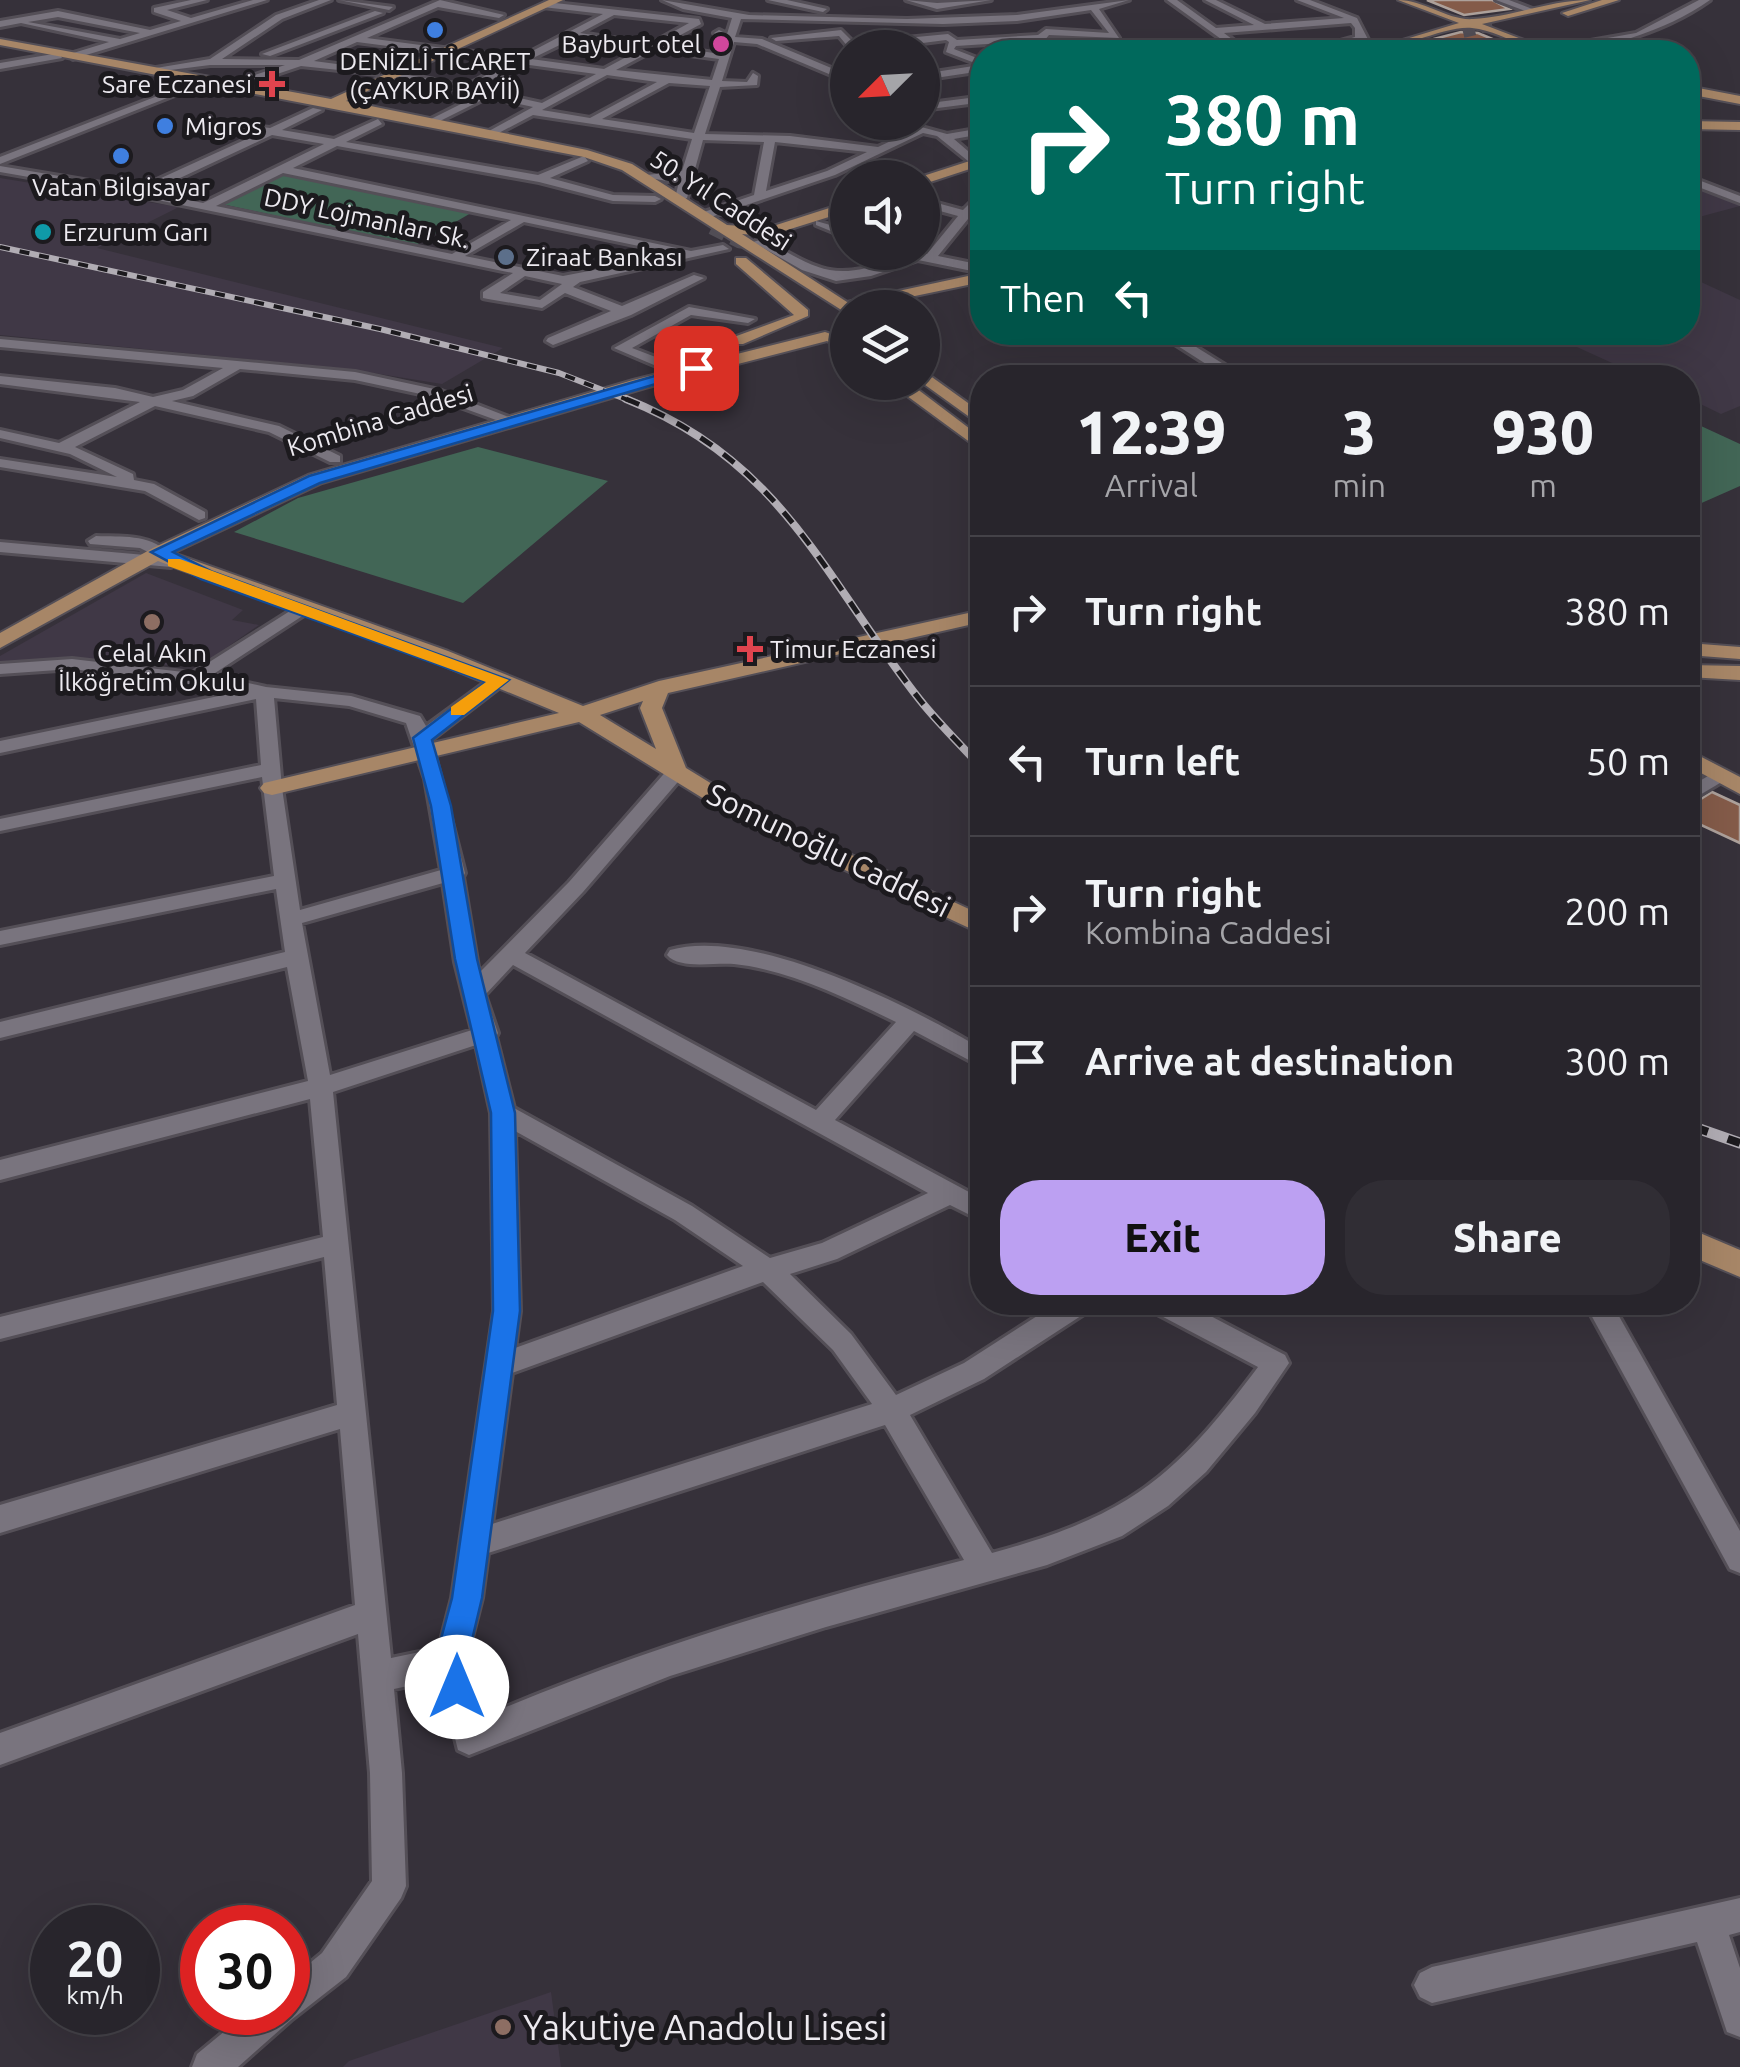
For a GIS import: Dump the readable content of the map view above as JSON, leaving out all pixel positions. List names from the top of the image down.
{
  "streets": {
    "main road": ["50. Yıl Caddesi", "Kombina Caddesi", "Somunoğlu Caddesi"],
    "street": ["DDY Lojmanları Sk."]
  },
  "crossings": [
    ["50. Yıl Caddesi", "DDY Lojmanları Sk."],
    ["50. Yıl Caddesi", "Kombina Caddesi"],
    ["Kombina Caddesi", "Somunoğlu Caddesi"]
  ],
  "places": {
    "other": [
      "DENİZLİ TİCARET (ÇAYKUR BAYİİ)",
      "Bayburt otel",
      "Migros",
      "Vatan Bilgisayar",
      "Erzurum Garı",
      "Ziraat Bankası",
      "Celal Akın İlköğretim Okulu",
      "Yakutiye Anadolu Lisesi"
    ],
    "health": ["Sare Eczanesi", "Timur Eczanesi"]
  },
  "north": "bottom left",
  "page": {
    "turn": ["380 m", "Turn right"],
    "then": "Then",
    "eta": [
      "12:39",
      "Arrival",
      "3",
      "min",
      "930",
      "m"
    ],
    "list": [
      {
        "name": "Turn right",
        "value": "380 m"
      },
      {
        "name": "Turn left",
        "value": "50 m"
      },
      {
        "name": "Turn right",
        "note": "Kombina Caddesi",
        "value": "200 m"
      },
      {
        "name": "Arrive at destination",
        "value": "300 m"
      }
    ],
    "buttons": ["Exit", "Share"],
    "speed": "20 km/h",
    "limit": "30"
  }
}
